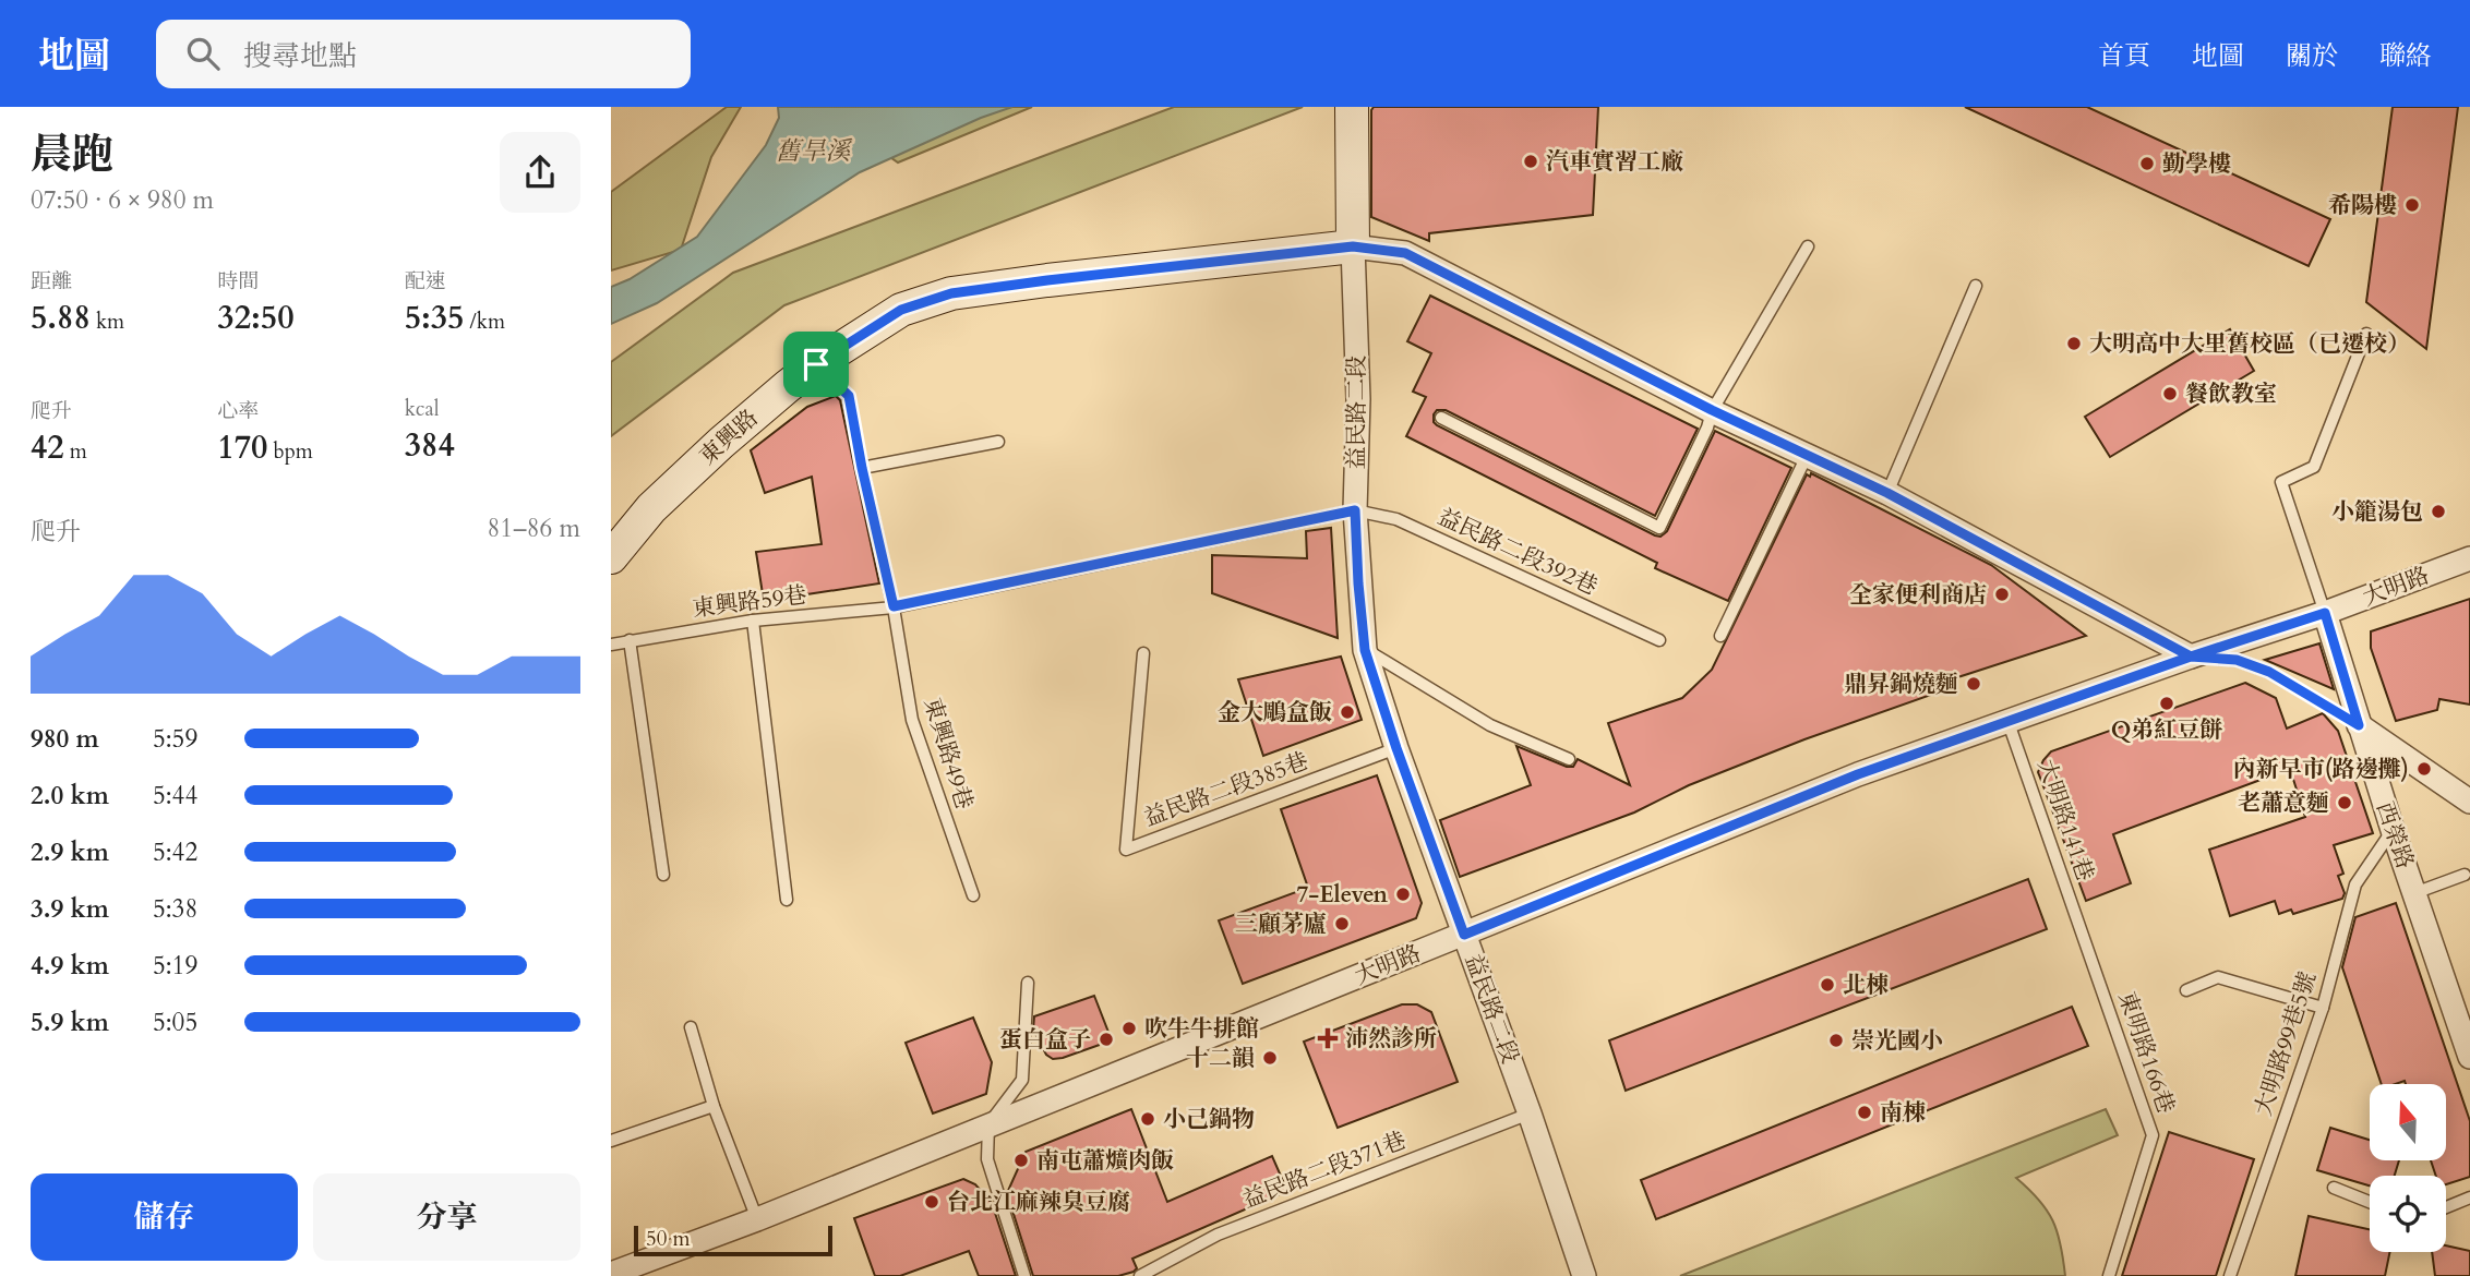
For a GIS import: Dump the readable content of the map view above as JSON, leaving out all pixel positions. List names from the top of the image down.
{
  "streets": {
    "street": [
      "益民路二段",
      "東興路",
      "大明路",
      "西榮路"
    ],
    "lane": [
      "益民路二段392巷",
      "東興路59巷",
      "東興路49巷",
      "益民路二段385巷",
      "大明路141巷",
      "大明路99巷5號",
      "東明路166巷",
      "益民路二段371巷"
    ]
  },
  "crossings": [
    ["益民路二段", "東興路"],
    ["益民路二段", "益民路二段392巷"],
    ["益民路二段", "大明路"],
    ["益民路二段", "東興路59巷"],
    ["益民路二段", "益民路二段385巷"],
    ["益民路二段", "益民路二段371巷"],
    ["東興路", "東興路49巷"],
    ["益民路二段392巷", "東興路59巷"],
    ["大明路", "大明路141巷"],
    ["大明路", "西榮路"],
    ["東興路59巷", "東興路49巷"],
    ["大明路141巷", "東明路166巷"],
    ["西榮路", "大明路99巷5號"]
  ],
  "water": ["舊旱溪"],
  "places": {
    "other": [
      "汽車實習工廠",
      "勤學樓",
      "希陽樓",
      "大明高中大里舊校區（已遷校）",
      "餐飲教室",
      "小籠湯包",
      "全家便利商店",
      "鼎昇鍋燒麵",
      "Q弟紅豆餅",
      "金大鵰盒飯",
      "內新早市(路邊攤)",
      "老蕭意麵",
      "7-Eleven",
      "三顧茅廬",
      "北棟",
      "吹牛牛排館",
      "蛋白盒子",
      "崇光國小",
      "十二韻",
      "南棟",
      "小己鍋物",
      "南屯蕭爌肉飯",
      "台北江麻辣臭豆腐"
    ],
    "health": ["沛然診所"]
  },
  "scale_bar": "50 m",
  "north": "top",
  "page": {
    "header": "地圖",
    "search": "搜尋地點",
    "nav": [
      "首頁",
      "地圖",
      "關於",
      "聯絡"
    ],
    "heading": ["晨跑", "07:50 · 6 × 980 m"],
    "stats": [
      ["距離", "5.88 km"],
      ["時間", "32:50"],
      ["配速", "5:35 /km"],
      ["爬升", "42 m"],
      ["心率", "170 bpm"],
      ["kcal", "384"]
    ],
    "chart": ["爬升", "81–86 m"],
    "list": [
      {
        "name": "980 m",
        "note": "5:59"
      },
      {
        "name": "2.0 km",
        "note": "5:44"
      },
      {
        "name": "2.9 km",
        "note": "5:42"
      },
      {
        "name": "3.9 km",
        "note": "5:38"
      },
      {
        "name": "4.9 km",
        "note": "5:19"
      },
      {
        "name": "5.9 km",
        "note": "5:05"
      }
    ],
    "buttons": ["儲存", "分享"],
    "scale": "50 m"
  }
}
